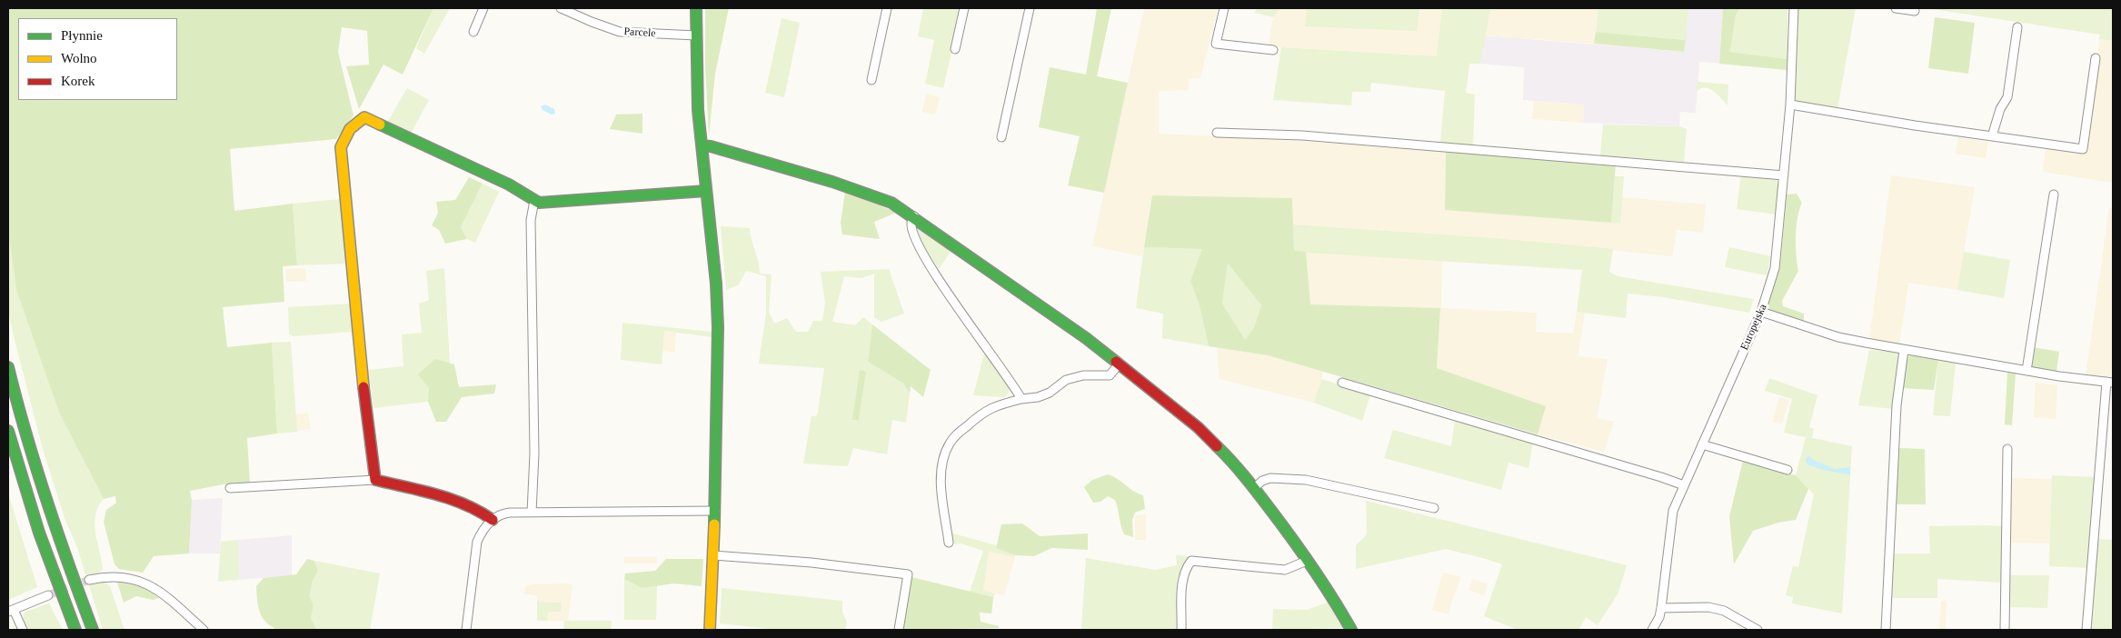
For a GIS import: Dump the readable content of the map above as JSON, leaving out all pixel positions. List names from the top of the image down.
{
  "streets": {
    "street": ["Parcele", "Europejska"]
  },
  "legend": ["Płynnie", "Wolno", "Korek"]
}
